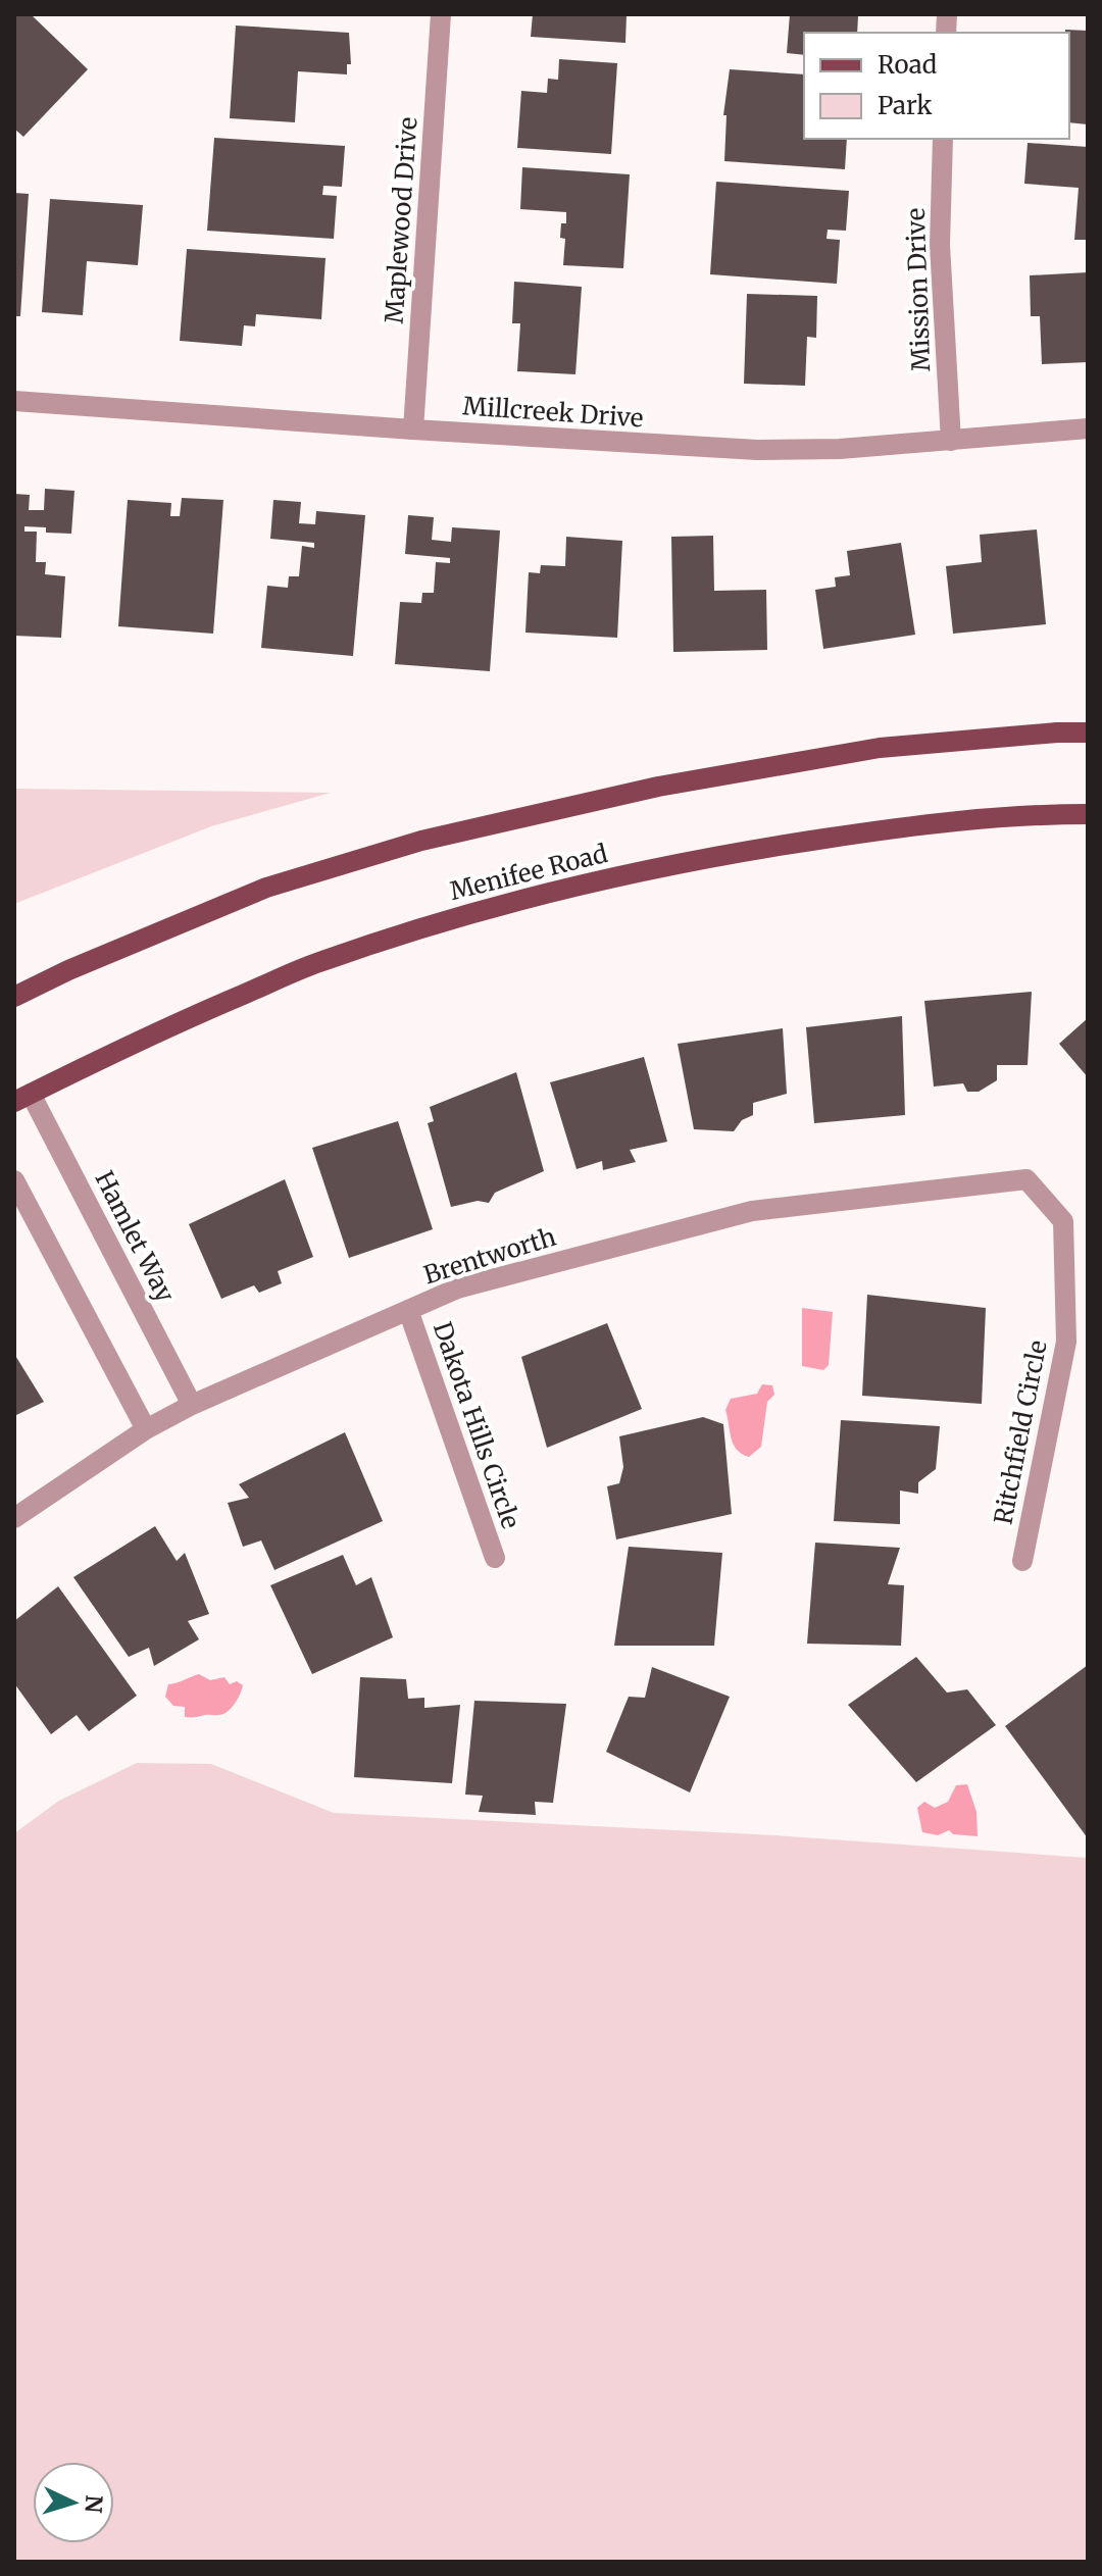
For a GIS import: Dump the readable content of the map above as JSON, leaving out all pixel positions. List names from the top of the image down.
{
  "streets": {
    "main road": ["Menifee Road"],
    "street": [
      "Maplewood Drive",
      "Mission Drive",
      "Millcreek Drive",
      "Hamlet Way",
      "Brentworth",
      "Dakota Hills Circle",
      "Ritchfield Circle"
    ]
  },
  "crossings": [
    ["Maplewood Drive", "Millcreek Drive"],
    ["Mission Drive", "Millcreek Drive"],
    ["Menifee Road", "Hamlet Way"],
    ["Hamlet Way", "Brentworth"],
    ["Brentworth", "Dakota Hills Circle"],
    ["Brentworth", "Ritchfield Circle"]
  ],
  "legend": ["Road", "Park"],
  "north": "right"
}
